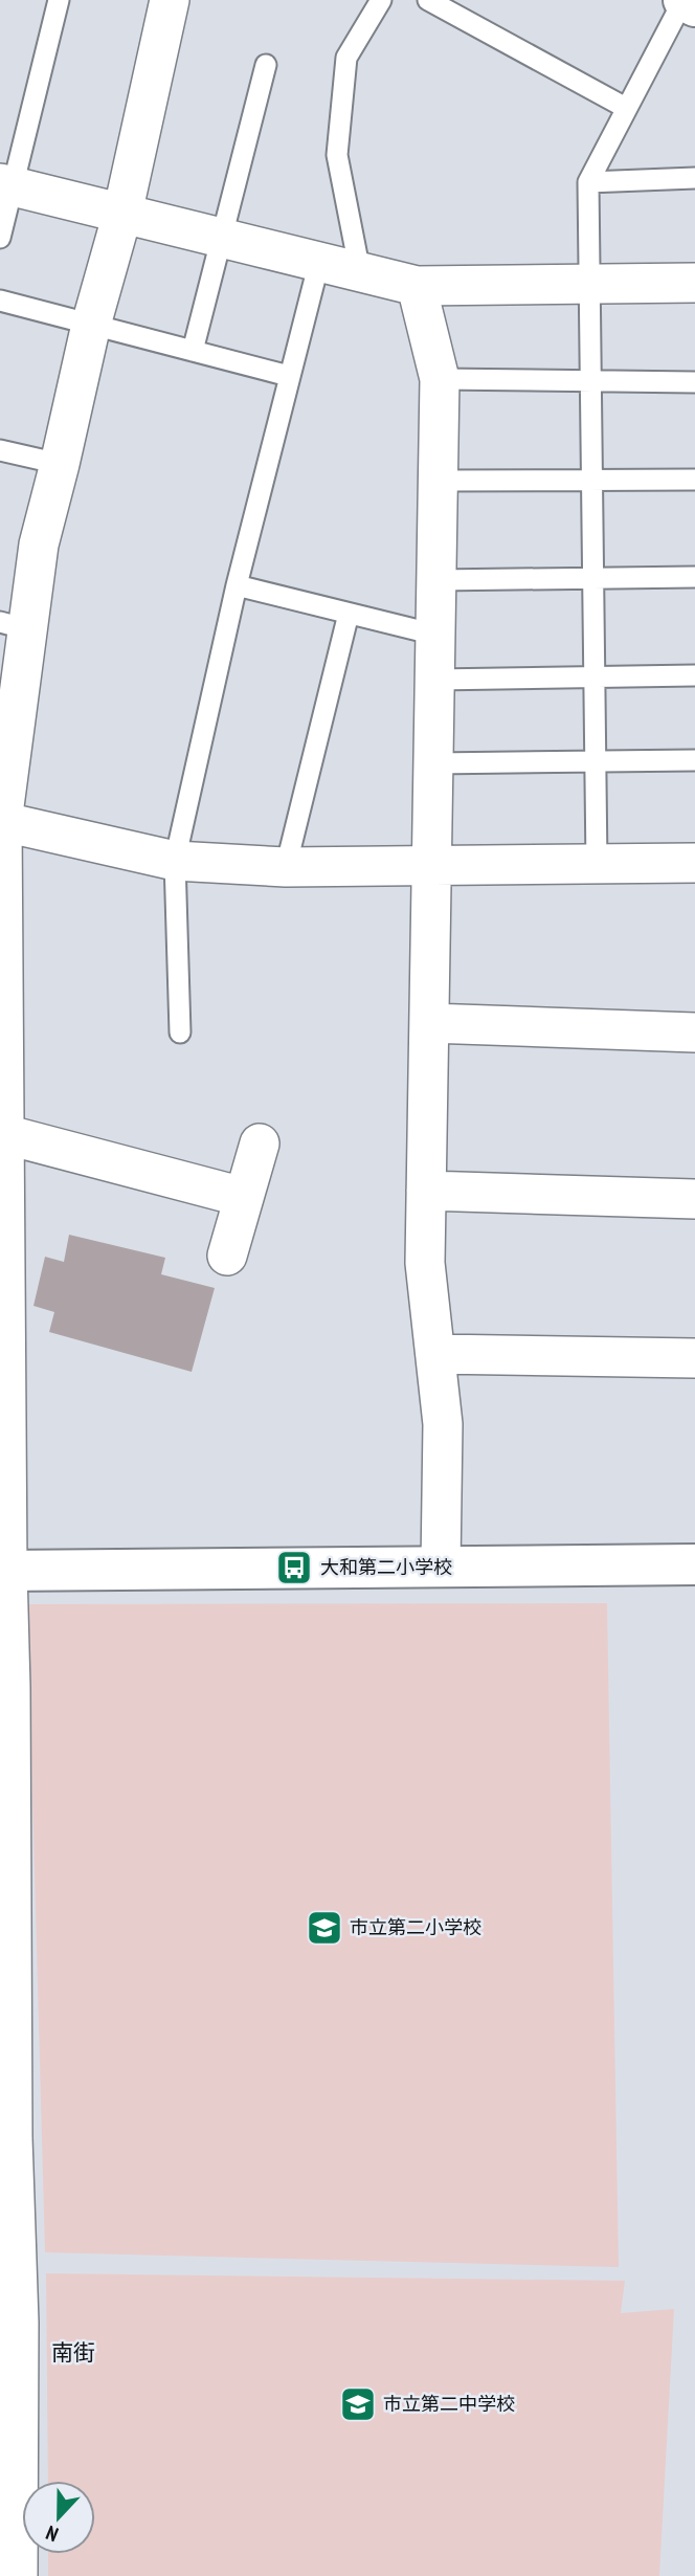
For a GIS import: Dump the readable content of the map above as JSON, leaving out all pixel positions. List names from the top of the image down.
{
  "districts": ["南街"],
  "places": {
    "bus stop": ["大和第二小学校"],
    "school or university": ["市立第二小学校", "市立第二中学校"]
  },
  "north": "bottom"
}
